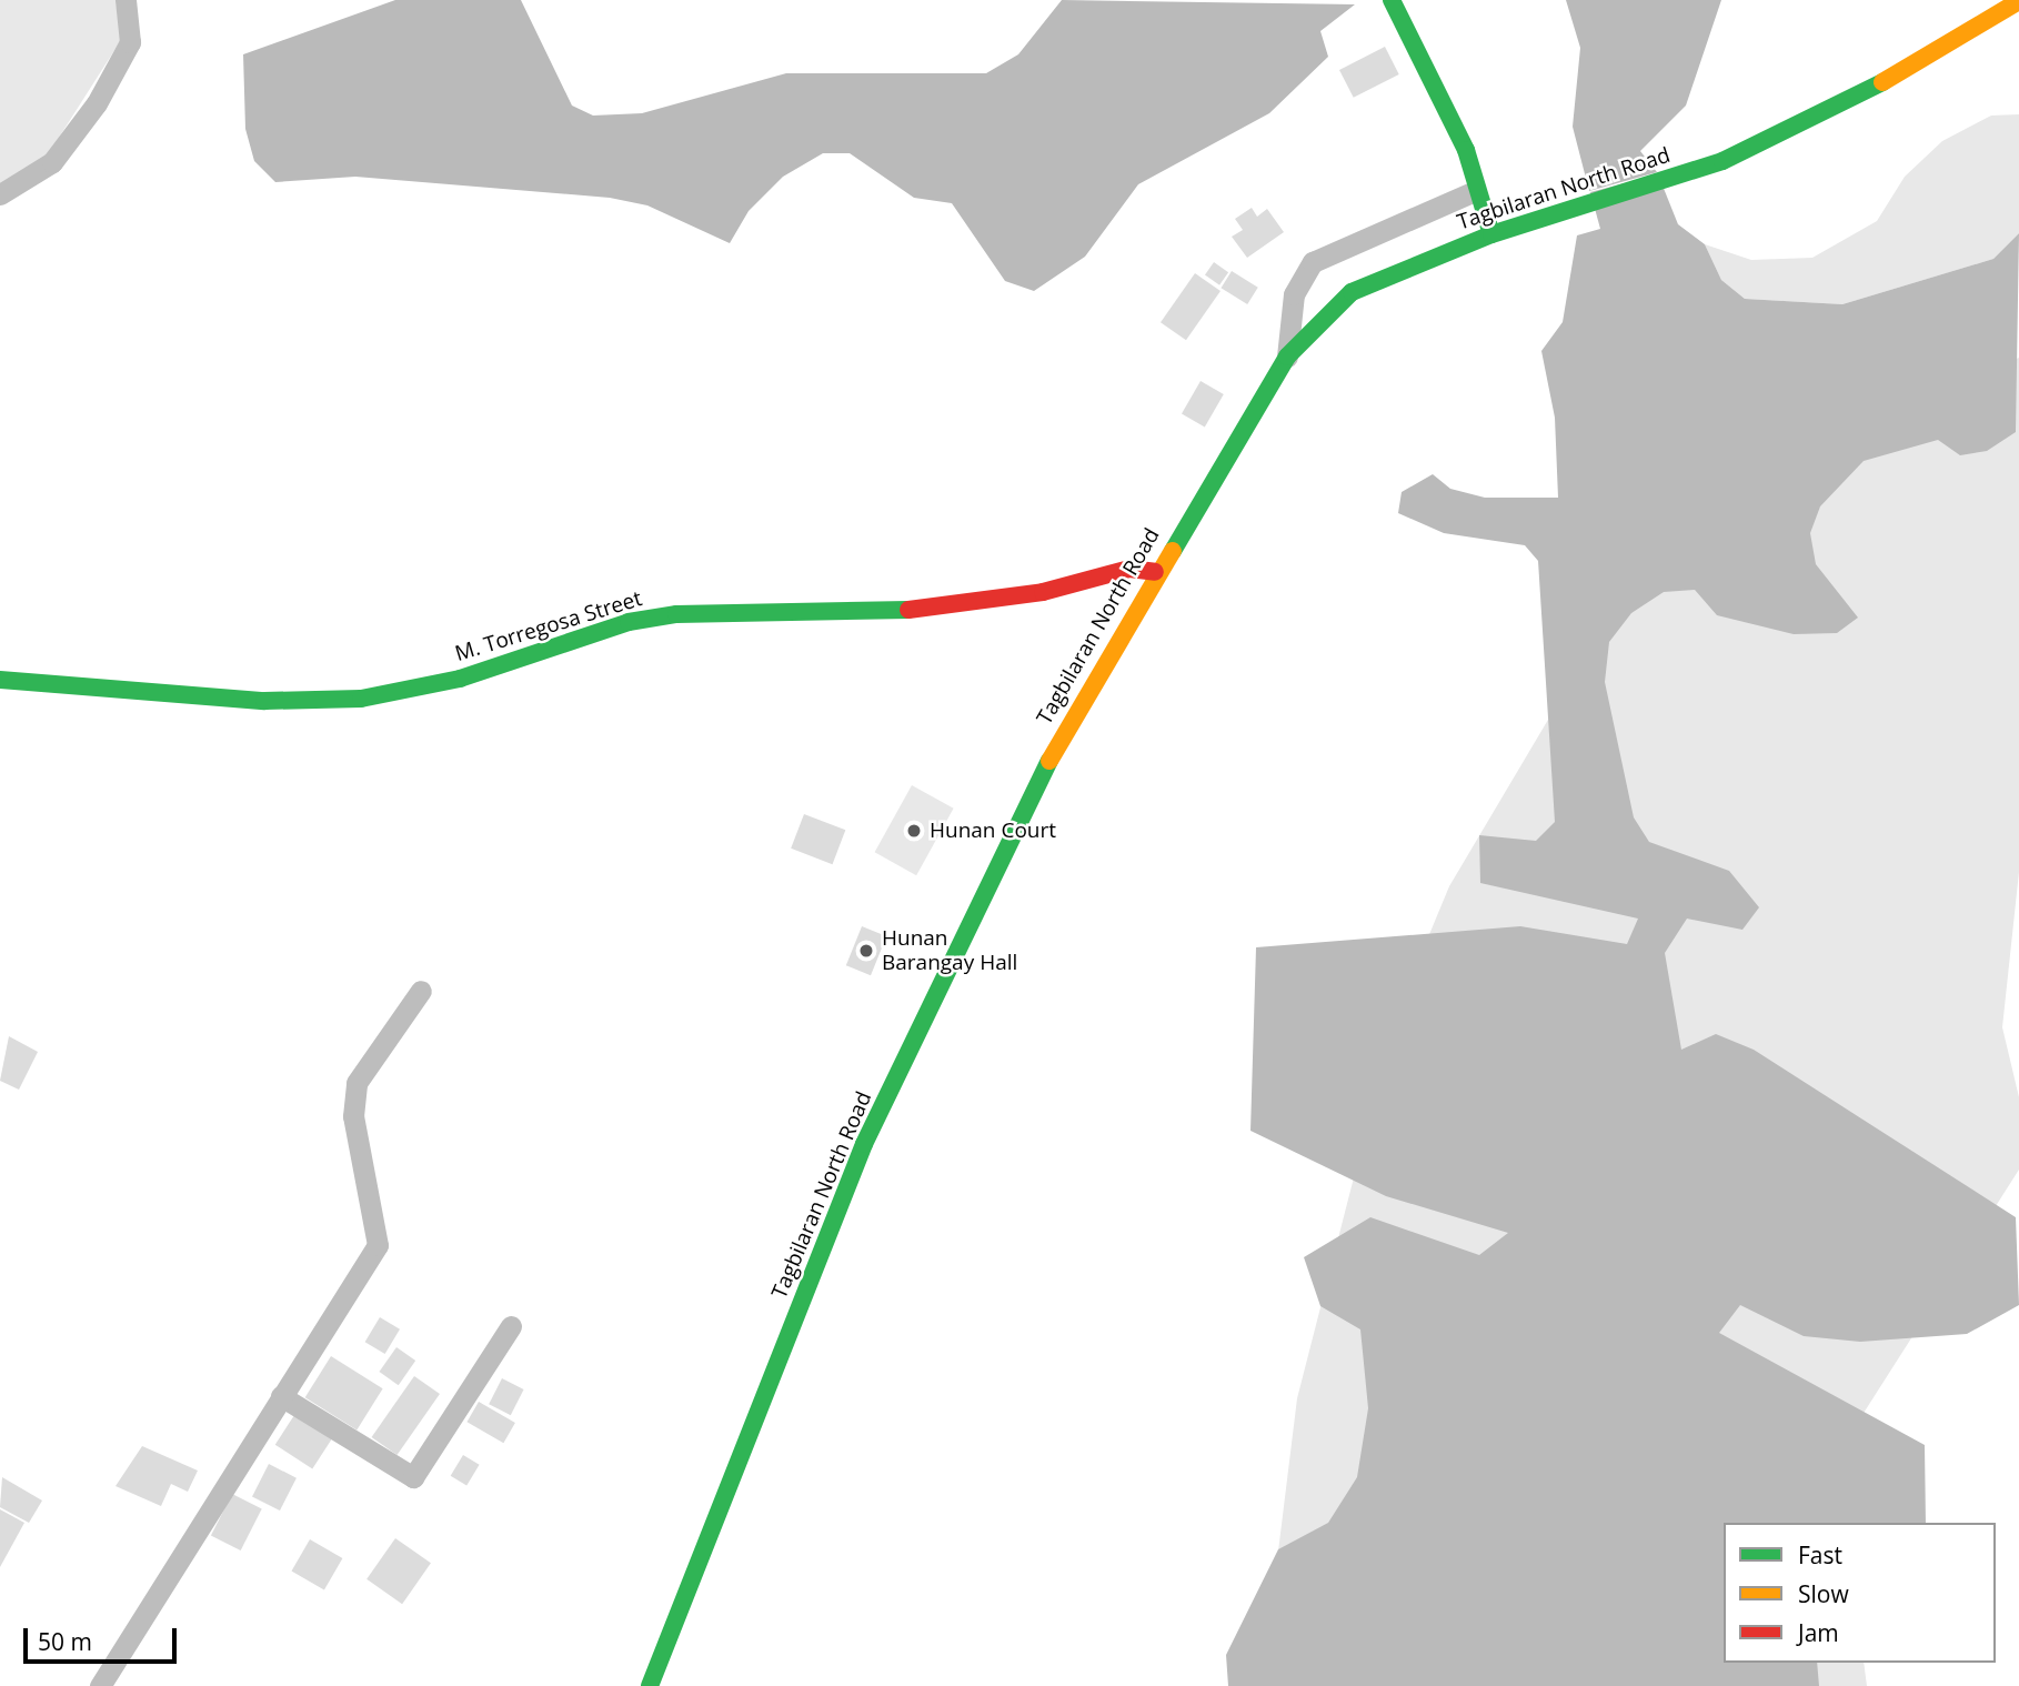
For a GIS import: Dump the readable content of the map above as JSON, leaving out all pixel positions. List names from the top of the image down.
{
  "streets": {
    "main road": ["Tagbilaran North Road", "M. Torregosa Street"]
  },
  "crossings": [
    ["Tagbilaran North Road", "M. Torregosa Street"]
  ],
  "places": ["Hunan Court", "Hunan Barangay Hall"],
  "legend": ["Fast", "Slow", "Jam"],
  "scale_bar": "50 m"
}
